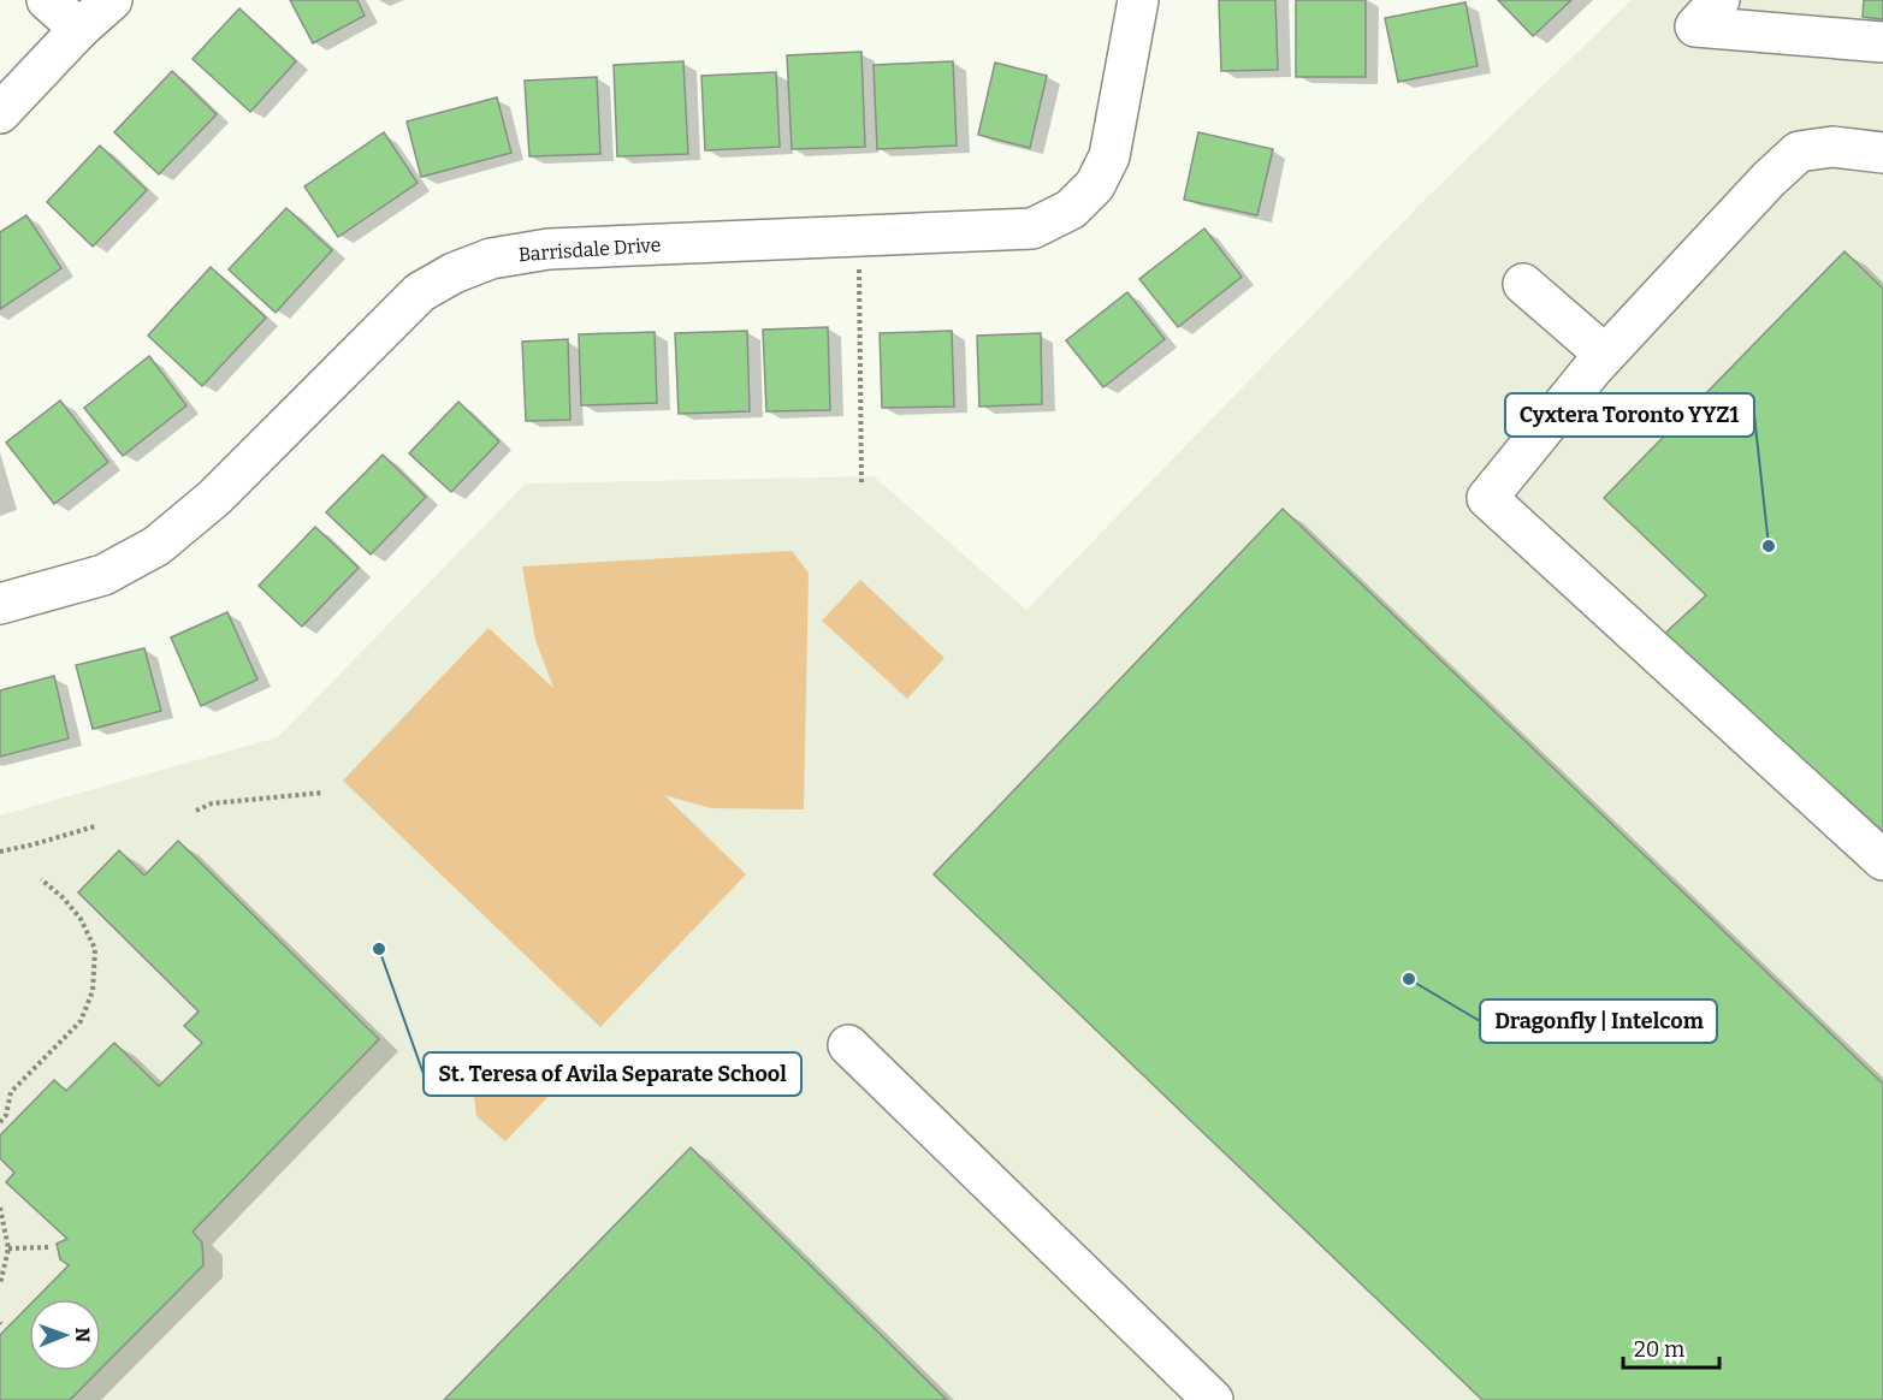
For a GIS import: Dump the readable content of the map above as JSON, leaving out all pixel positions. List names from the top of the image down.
{
  "streets": {
    "street": ["Barrisdale Drive"]
  },
  "places": ["Cyxtera Toronto YYZ1", "St. Teresa of Avila Separate School", "Dragonfly | Intelcom"],
  "scale_bar": "20 m",
  "north": "right"
}
